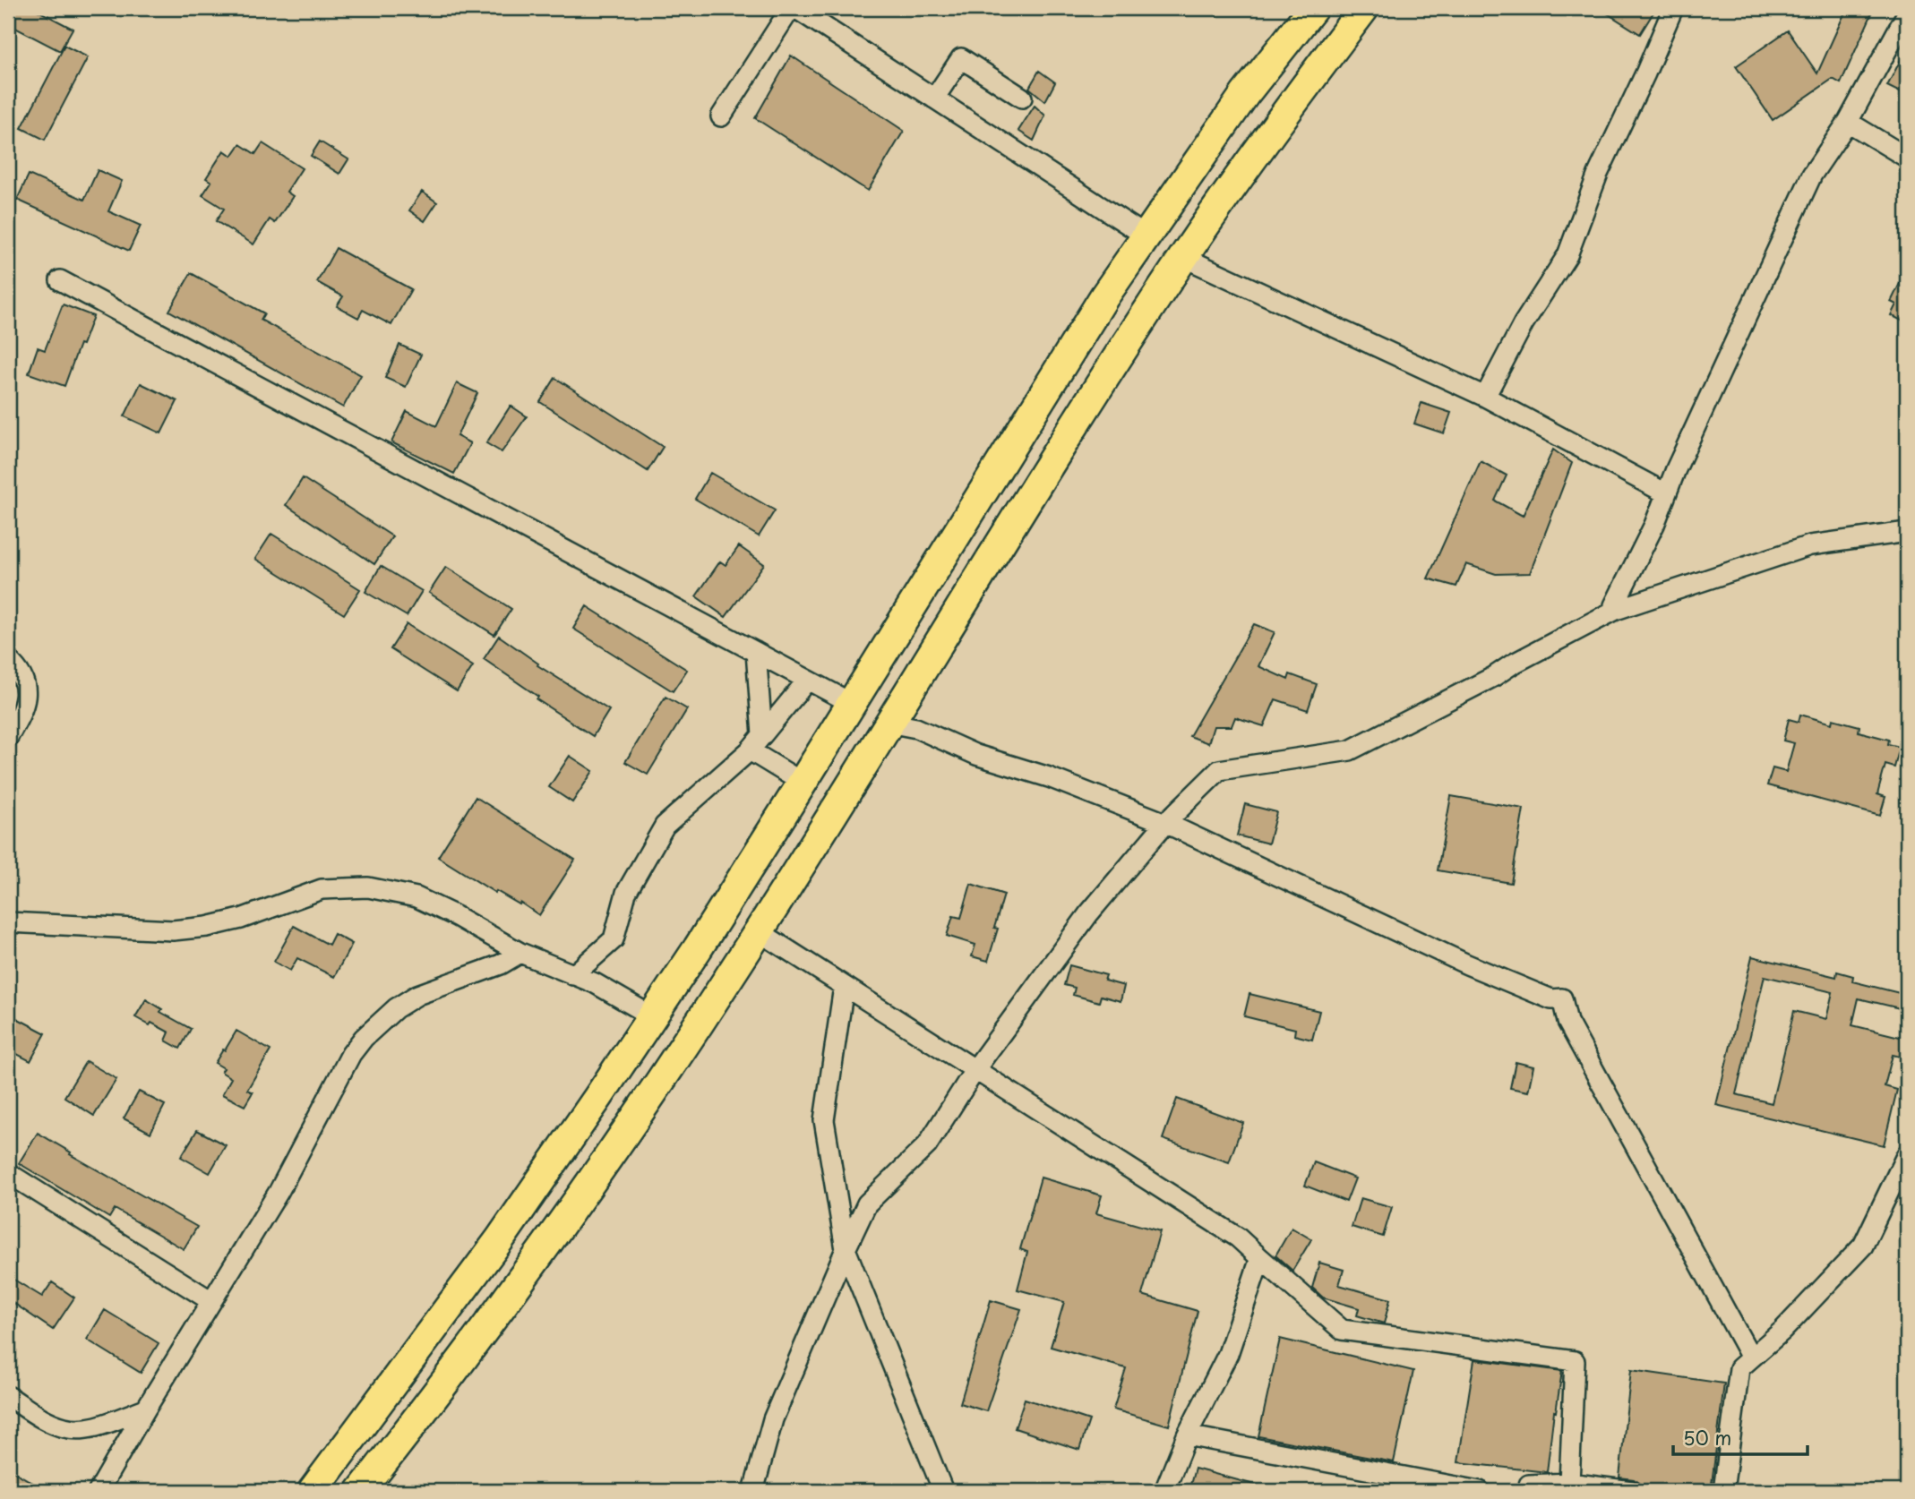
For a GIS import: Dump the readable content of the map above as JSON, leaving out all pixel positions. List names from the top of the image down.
{
  "scale_bar": "50 m"
}
